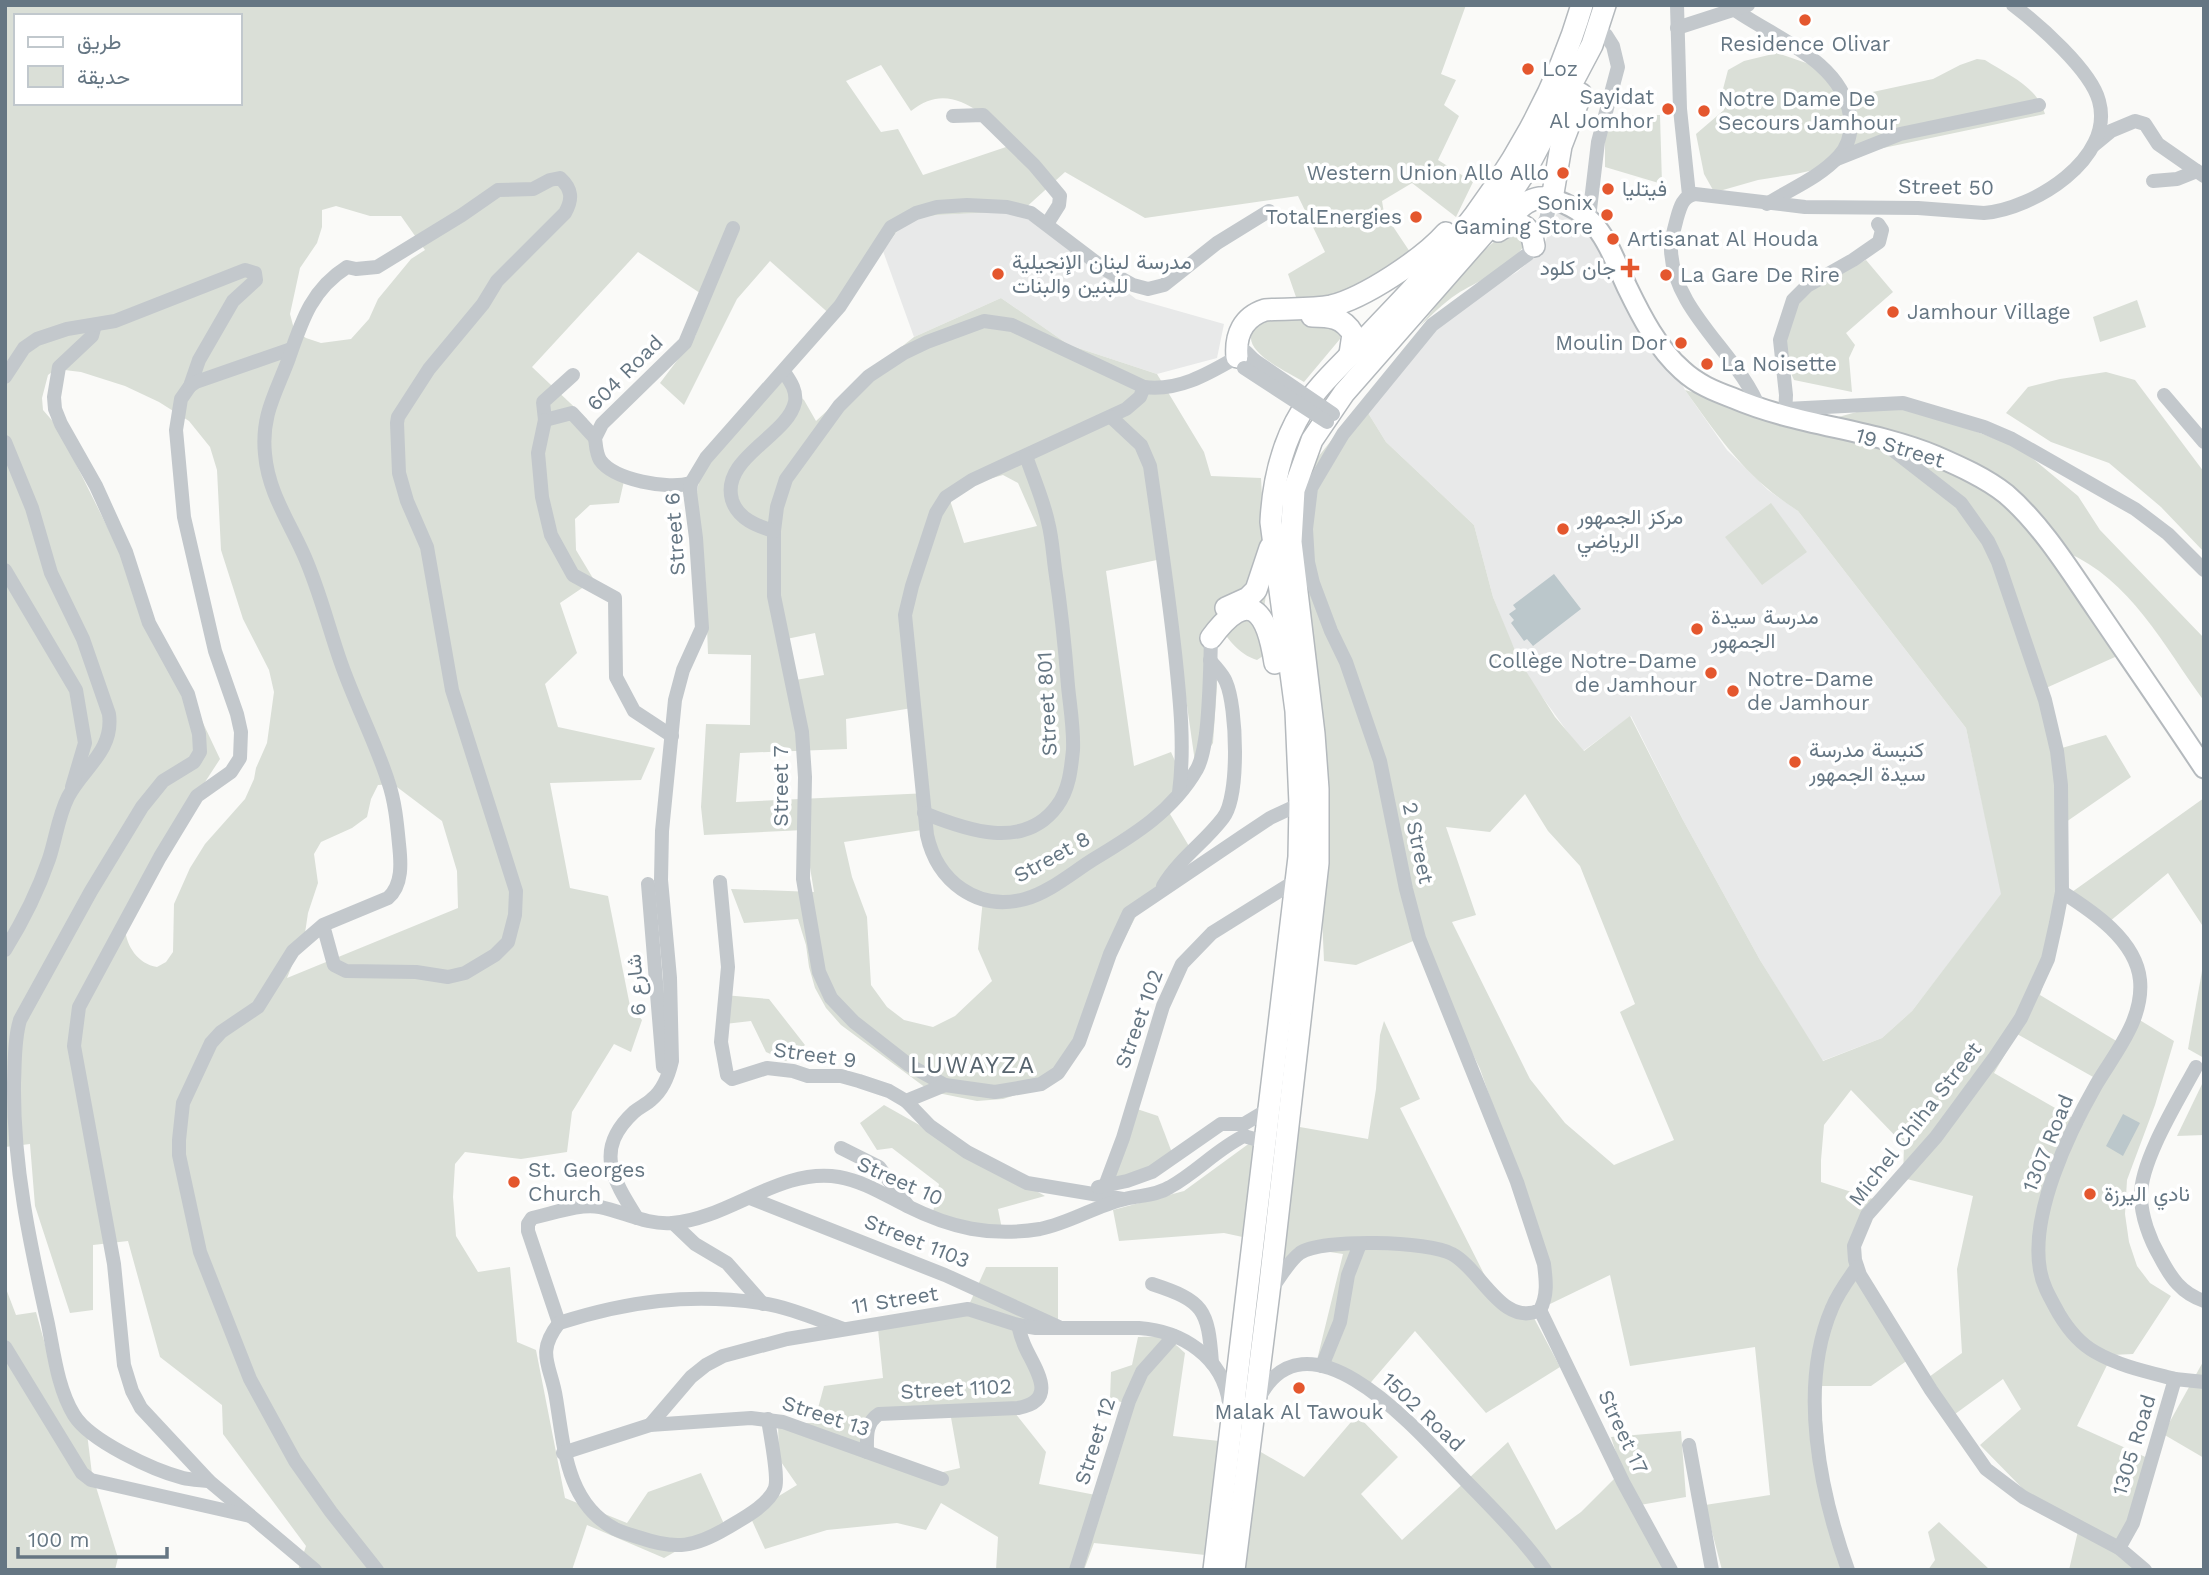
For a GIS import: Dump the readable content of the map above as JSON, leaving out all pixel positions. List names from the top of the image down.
{
  "streets": {
    "main road": ["19 Street"],
    "street": [
      "Street 50",
      "604 Road",
      "Street 6",
      "Street 801",
      "Street 7",
      "2 Street",
      "Street 8",
      "شارع 6",
      "Street 102",
      "Street 9",
      "Michel Chiha Street",
      "1307 Road",
      "Street 10",
      "Street 1103",
      "11 Street",
      "Street 1102",
      "1502 Road",
      "Street 13",
      "Street 17",
      "Street 12",
      "1305 Road"
    ]
  },
  "crossings": [
    ["604 Road", "Street 6"],
    ["19 Street", "2 Street"],
    ["19 Street", "Michel Chiha Street"],
    ["Street 6", "شارع 6"],
    ["Street 801", "Street 8"],
    ["Street 7", "Street 8"],
    ["2 Street", "Street 17"],
    ["Street 9", "Street 10"],
    ["Michel Chiha Street", "1307 Road"],
    ["1307 Road", "1305 Road"],
    ["Street 10", "Street 1103"],
    ["Street 1103", "11 Street"],
    ["11 Street", "Street 1102"],
    ["11 Street", "Street 13"],
    ["11 Street", "Street 12"],
    ["Street 1102", "Street 13"]
  ],
  "districts": ["LUWAYZA"],
  "places": {
    "other": [
      "Residence Olivar",
      "Loz",
      "Sayidat Al Jomhor",
      "Notre Dame De Secours Jamhour",
      "Western Union Allo Allo",
      "فيتليا",
      "Sonix Gaming Store",
      "TotalEnergies",
      "Artisanat Al Houda",
      "مدرسة لبنان الإنجيلية للبنين والبنات",
      "La Gare De Rire",
      "Jamhour Village",
      "Moulin Dor",
      "La Noisette",
      "مركز الجمهور الرياضي",
      "مدرسة سيدة الجمهور",
      "Collège Notre-Dame de Jamhour",
      "Notre-Dame de Jamhour",
      "كنيسة مدرسة سيدة الجمهور",
      "St. Georges Church",
      "نادي اليرزة",
      "Malak Al Tawouk"
    ],
    "health": ["جان كلود"]
  },
  "legend": ["طريق", "حديقة"],
  "scale_bar": "100 m"
}
